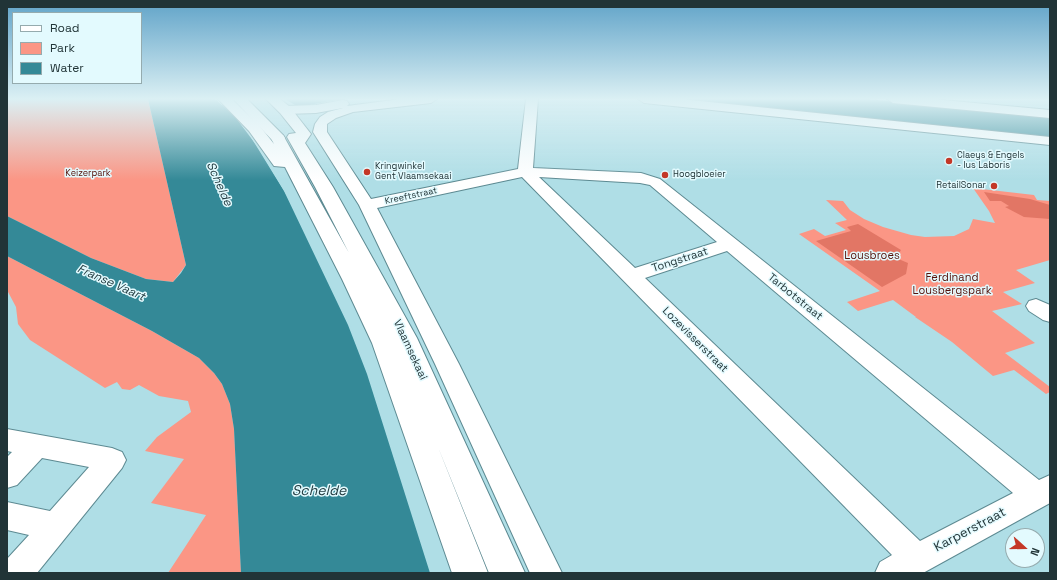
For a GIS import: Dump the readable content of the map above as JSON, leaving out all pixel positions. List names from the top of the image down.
{
  "streets": {
    "main road": ["Vlaamsekaai"],
    "street": [
      "Kreeftstraat",
      "Tongstraat",
      "Tarbotstraat",
      "Lozevisserstraat",
      "Karperstraat"
    ]
  },
  "crossings": [
    ["Kreeftstraat", "Tarbotstraat"],
    ["Kreeftstraat", "Lozevisserstraat"],
    ["Tongstraat", "Tarbotstraat"],
    ["Tongstraat", "Lozevisserstraat"],
    ["Tarbotstraat", "Lozevisserstraat"],
    ["Tarbotstraat", "Karperstraat"],
    ["Lozevisserstraat", "Karperstraat"]
  ],
  "water": ["Schelde", "Franse Vaart"],
  "parks": ["Keizerpark", "Lousbroes", "Ferdinand Lousbergspark"],
  "places": [
    "Claeys & Engels - Ius Laboris",
    "Kringwinkel Gent Vlaamsekaai",
    "Hoogbloeier",
    "RetailSonar"
  ],
  "legend": ["Road", "Park", "Water"],
  "north": "right"
}
